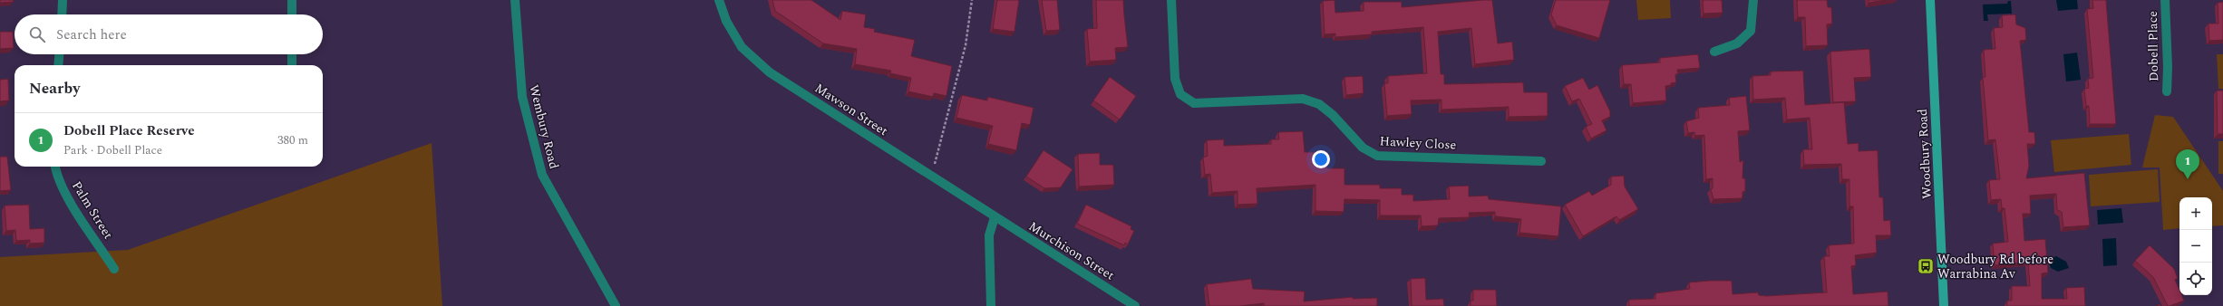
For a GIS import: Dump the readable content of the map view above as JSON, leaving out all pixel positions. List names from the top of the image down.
{
  "streets": {
    "street": [
      "Dobell Place",
      "Mawson Street",
      "Wembury Road",
      "Hawley Close",
      "Woodbury Road",
      "Palm Street",
      "Murchison Street"
    ]
  },
  "crossings": [
    ["Mawson Street", "Murchison Street"]
  ],
  "places": {
    "bus stop": ["Woodbury Rd before Warrabina Av"]
  },
  "page": {
    "search": "Search here",
    "heading": "Nearby",
    "list": [
      {
        "mark": "1",
        "name": "Dobell Place Reserve",
        "note": "Park · Dobell Place",
        "value": "380 m"
      }
    ],
    "pins": "1",
    "map_buttons": ["+", "−"]
  }
}
